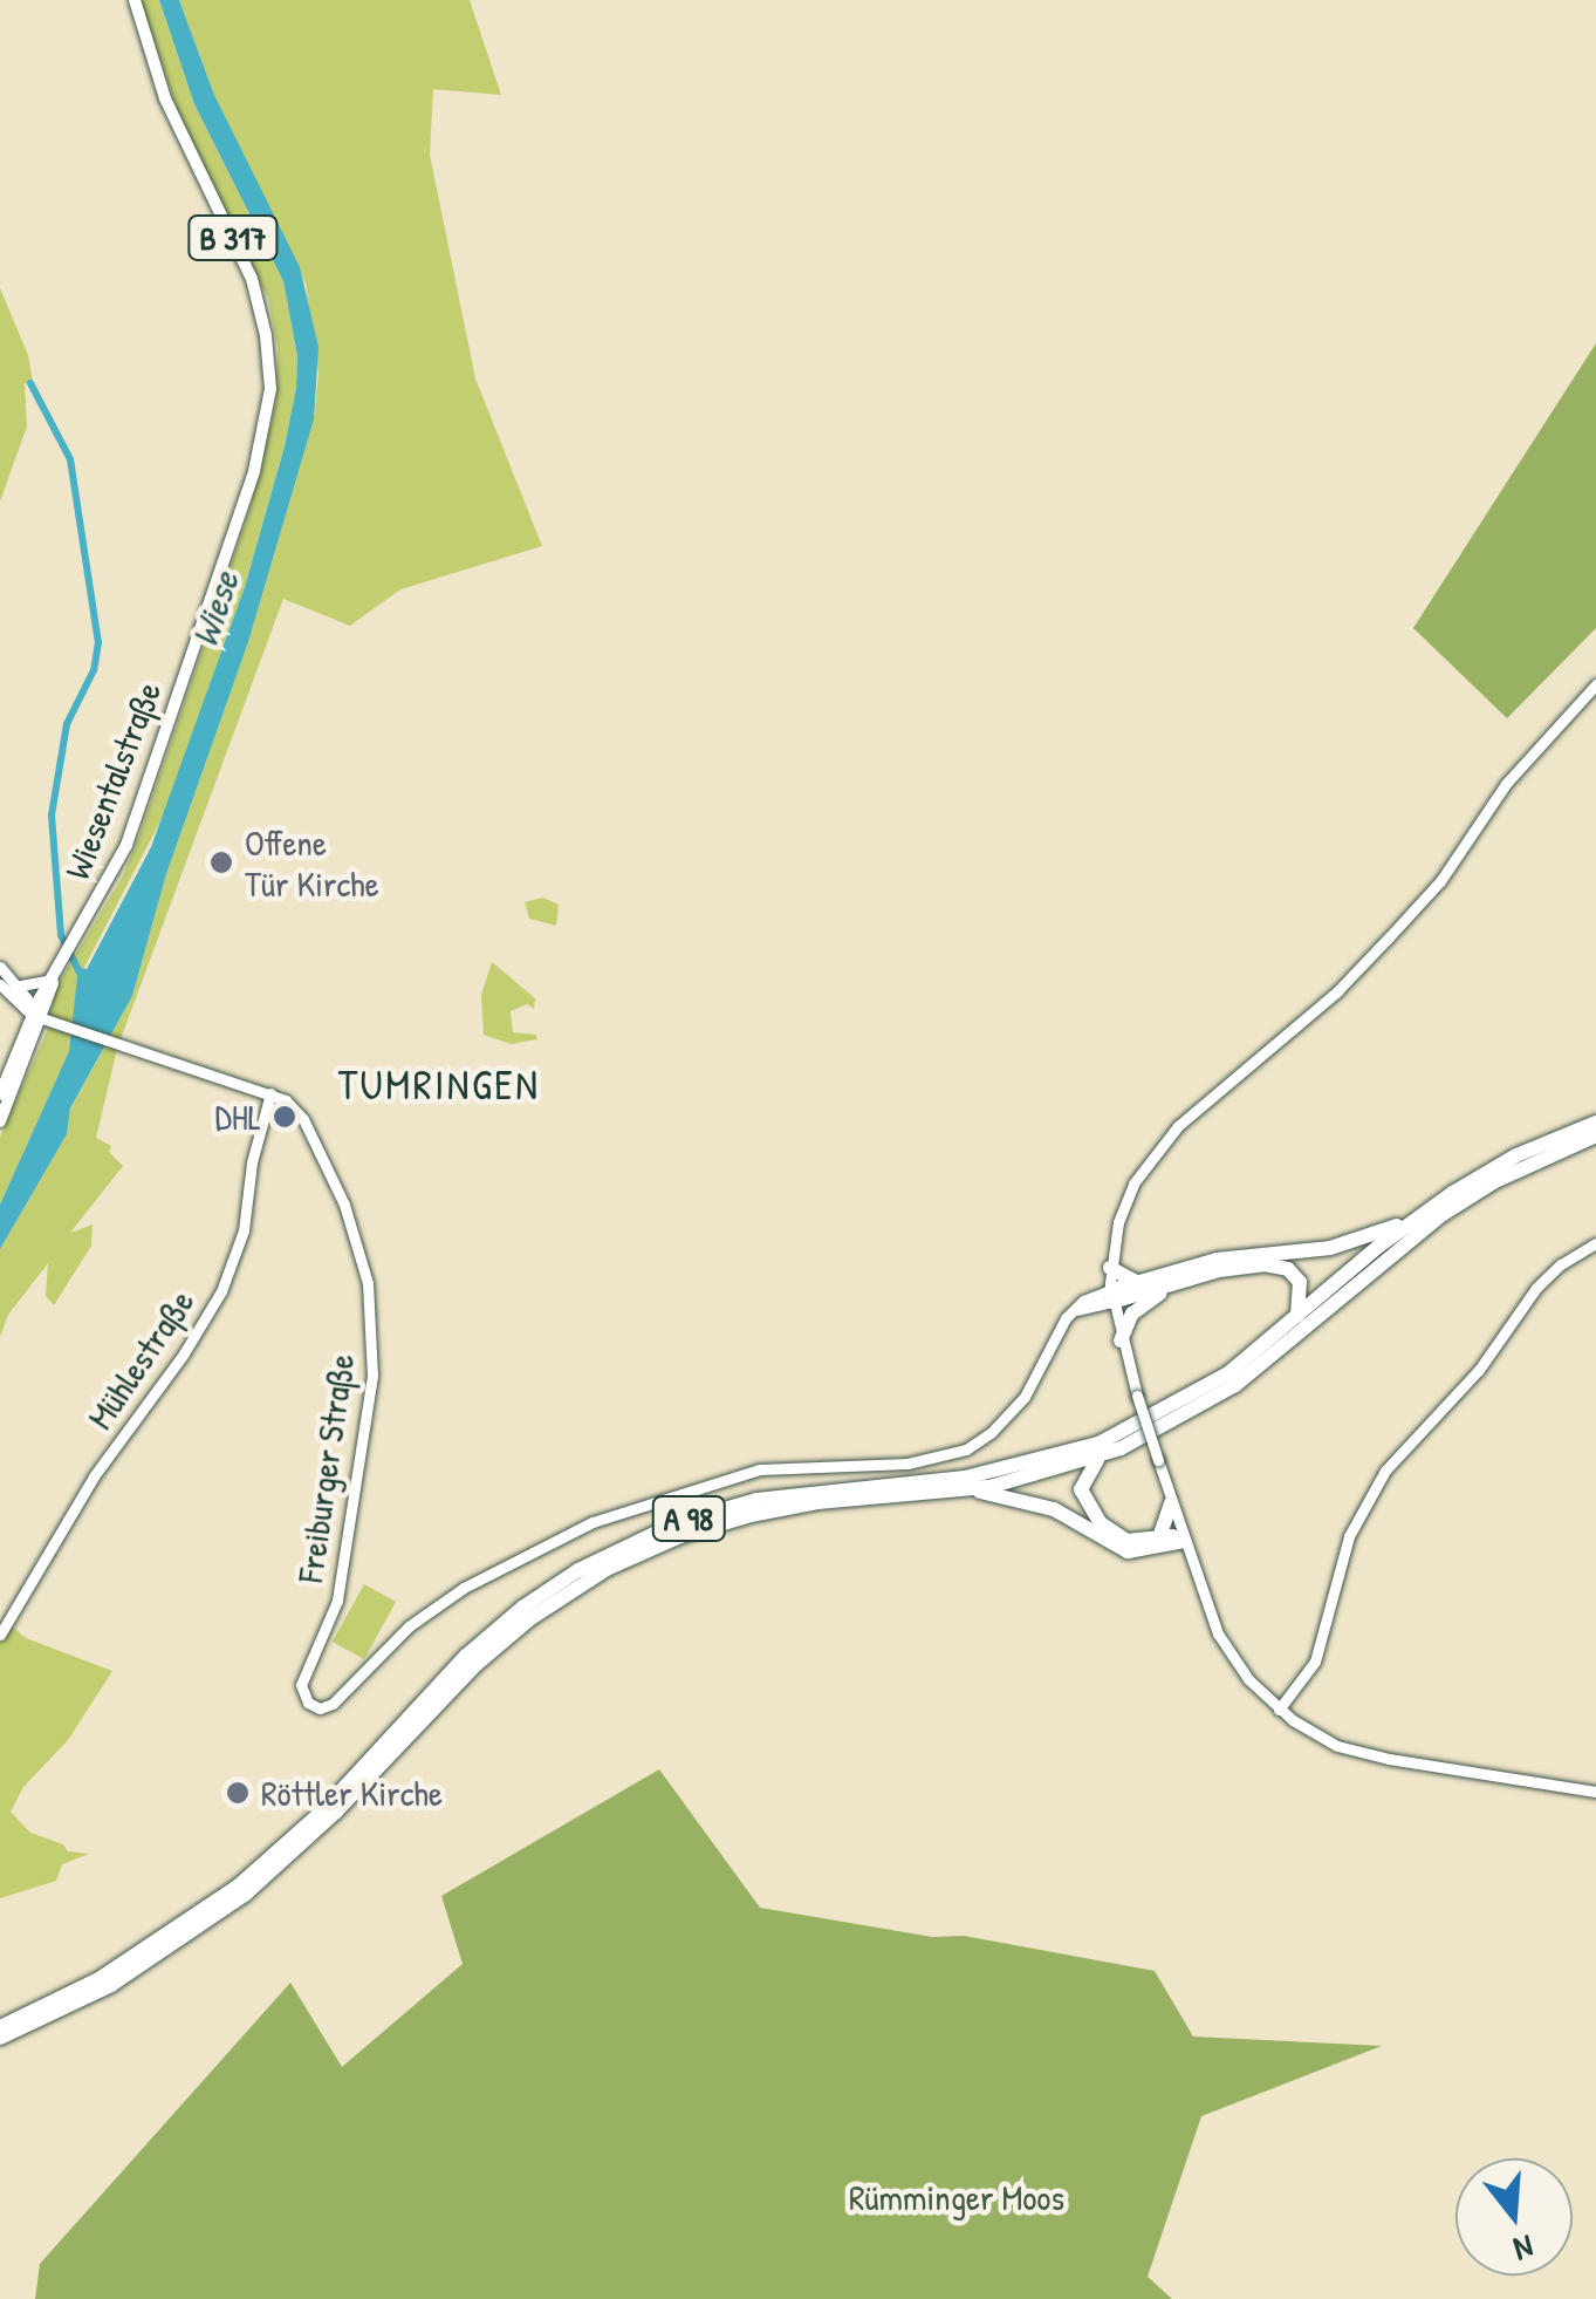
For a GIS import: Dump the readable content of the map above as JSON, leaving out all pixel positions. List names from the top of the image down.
{
  "streets": {
    "highway": ["A 98"],
    "main road": ["B 317", "Wiesentalstraße"],
    "street": ["Mühlestraße", "Freiburger Straße"]
  },
  "crossings": [
    ["B 317", "Wiesentalstraße"],
    ["B 317", "Freiburger Straße"],
    ["Mühlestraße", "Freiburger Straße"]
  ],
  "districts": ["TUMRINGEN"],
  "water": ["Wiese"],
  "parks": ["Rümminger Moos"],
  "places": ["Offene Tür Kirche", "DHL", "Röttler Kirche"],
  "north": "bottom"
}
